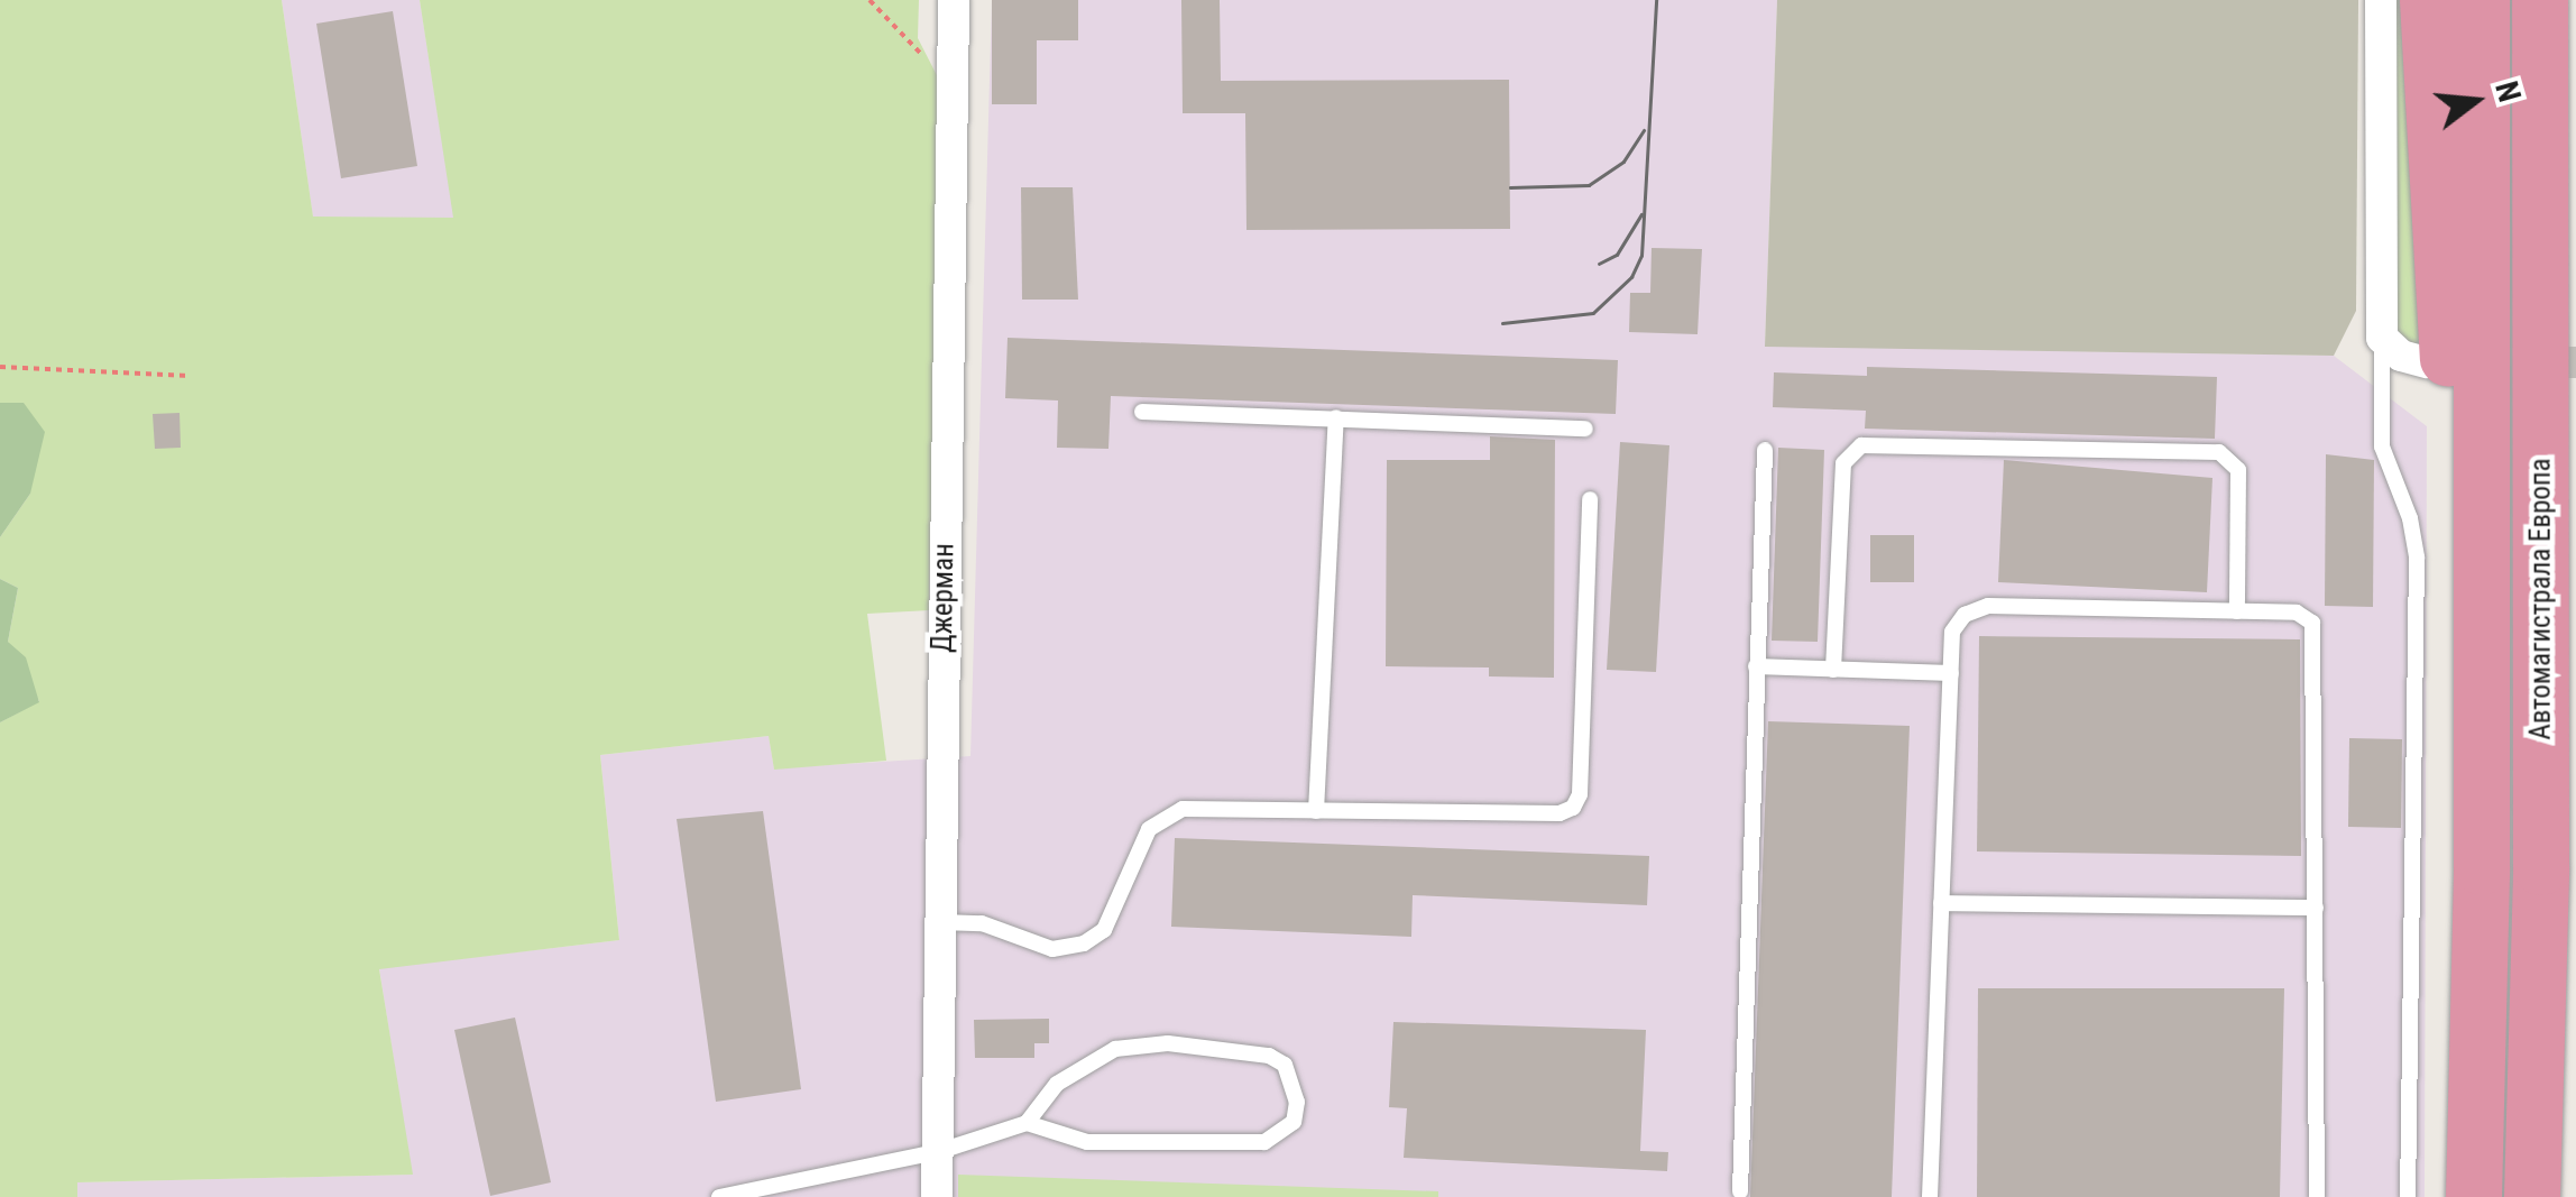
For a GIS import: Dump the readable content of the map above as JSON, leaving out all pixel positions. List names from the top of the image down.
{
  "streets": {
    "highway": ["Автомагистрала Европа"],
    "street": ["Джерман"]
  },
  "north": "right"
}
